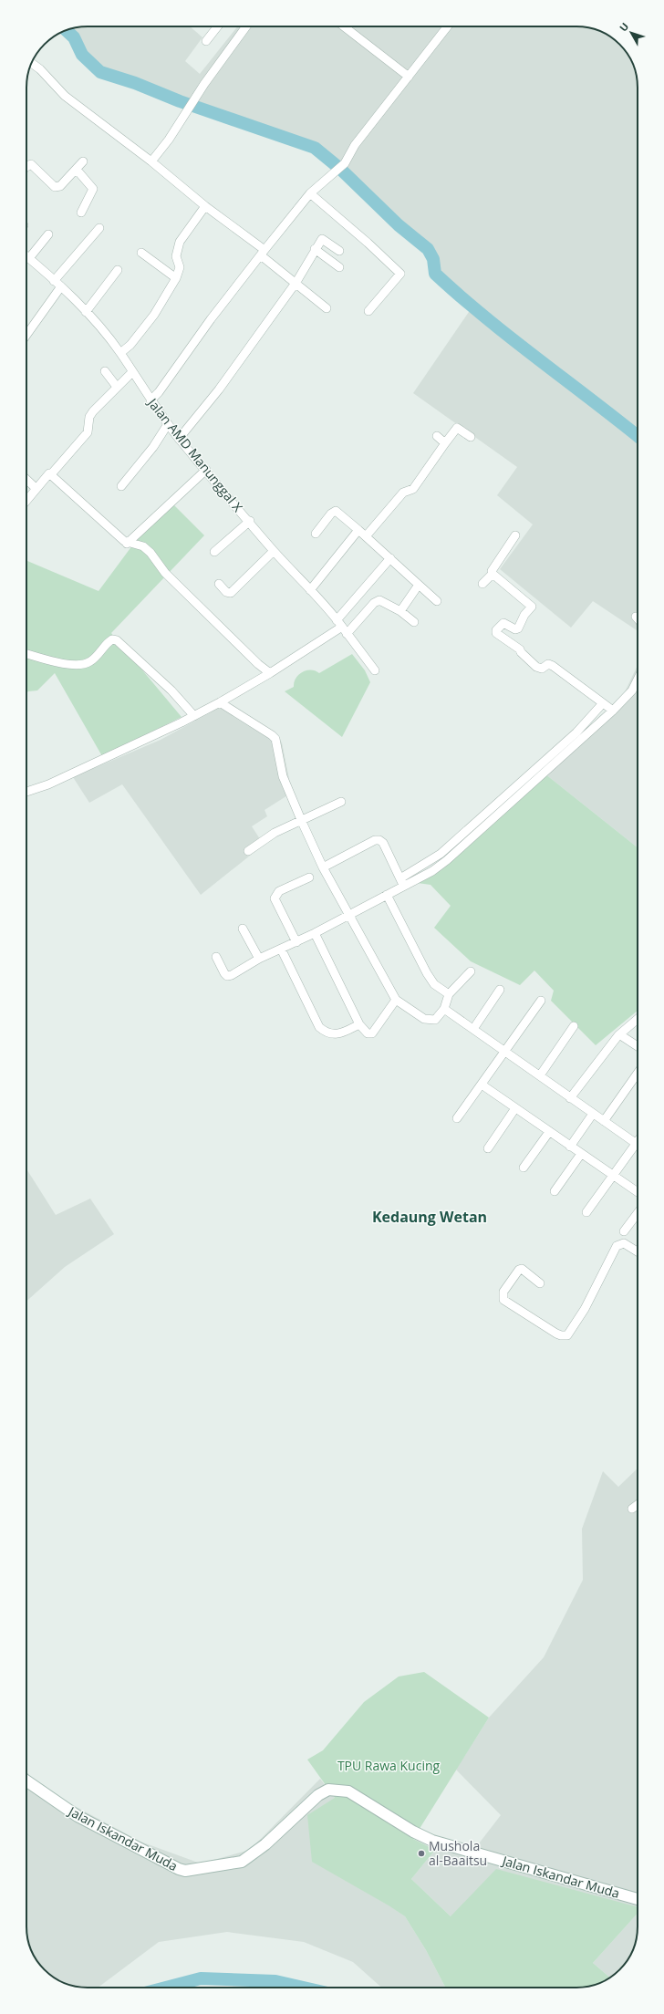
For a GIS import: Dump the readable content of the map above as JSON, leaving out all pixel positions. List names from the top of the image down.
{
  "streets": {
    "street": ["Jalan AMD Manunggal X", "Jalan Iskandar Muda"]
  },
  "districts": ["Kedaung Wetan"],
  "parks": ["TPU Rawa Kucing"],
  "places": ["Mushola al-Baaitsu"],
  "north": "top left"
}
